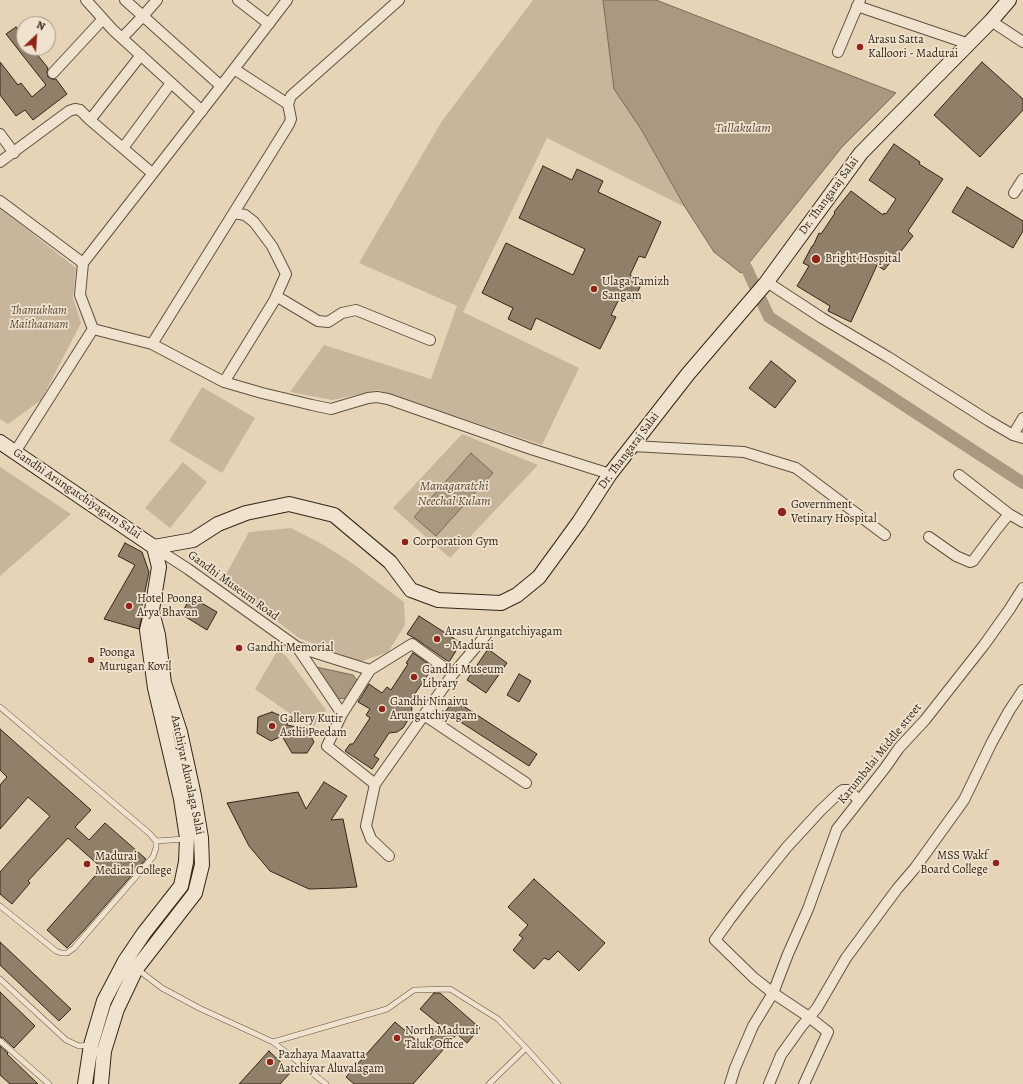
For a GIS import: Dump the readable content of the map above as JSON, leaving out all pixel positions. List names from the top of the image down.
{
  "streets": {
    "street": [
      "Dr. Thangaraj Salai",
      "Gandhi Arungatchiyagam Salai",
      "Gandhi Museum Road",
      "Karumbalai Middle street",
      "Aatchiyar Aluvalaga Salai"
    ]
  },
  "crossings": [
    ["Dr. Thangaraj Salai", "Gandhi Arungatchiyagam Salai"],
    ["Dr. Thangaraj Salai", "Gandhi Museum Road"],
    ["Dr. Thangaraj Salai", "Aatchiyar Aluvalaga Salai"],
    ["Gandhi Arungatchiyagam Salai", "Gandhi Museum Road"],
    ["Gandhi Arungatchiyagam Salai", "Aatchiyar Aluvalaga Salai"],
    ["Gandhi Museum Road", "Aatchiyar Aluvalaga Salai"]
  ],
  "water": ["Tallakulam", "Managaratchi Neechal Kulam"],
  "parks": ["Thamukkam Maithaanam"],
  "places": [
    "Arasu Satta Kalloori - Madurai",
    "Bright Hospital",
    "Ulaga Tamizh Sangam",
    "Government Vetinary Hospital",
    "Corporation Gym",
    "Hotel Poonga Arya Bhavan",
    "Arasu Arungatchiyagam - Madurai",
    "Gandhi Memorial",
    "Poonga Murugan Kovil",
    "Gandhi Museum Library",
    "Gandhi Ninaivu Arungatchiyagam",
    "Gallery Kutir Asthi Peedam",
    "MSS Wakf Board College",
    "Madurai Medical College",
    "North Madurai Taluk Office",
    "Pazhaya Maavatta Aatchiyar Aluvalagam"
  ],
  "north": "top right"
}
